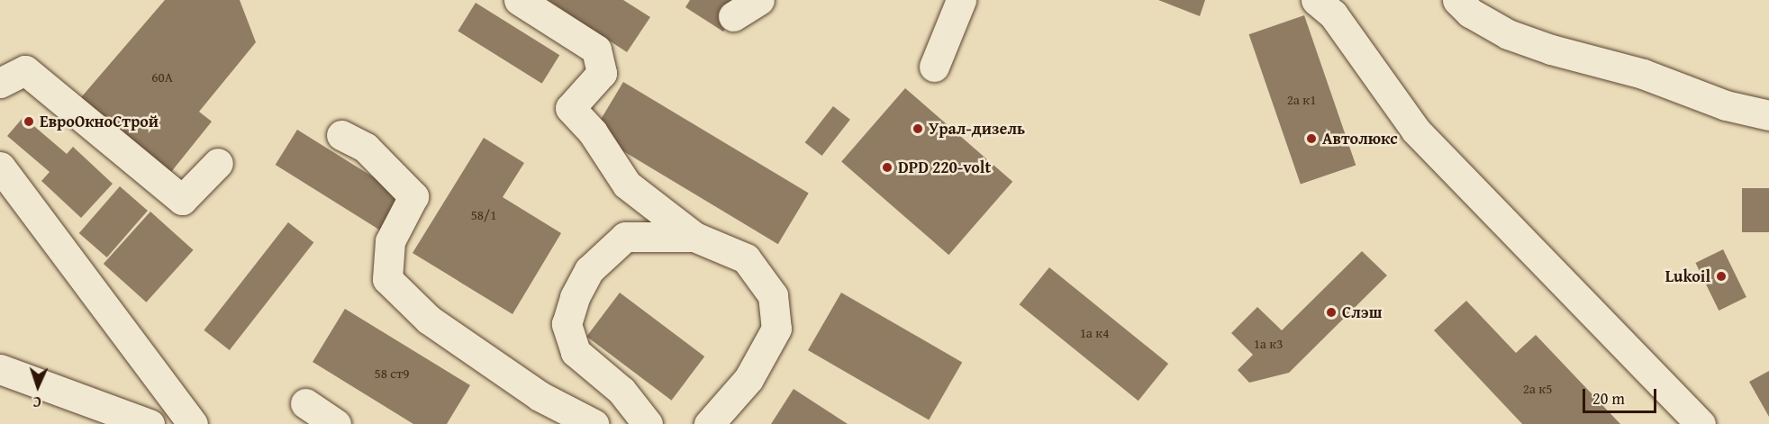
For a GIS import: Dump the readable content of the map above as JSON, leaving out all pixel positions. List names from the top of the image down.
{
  "places": [
    "ЕвроОкноСтрой",
    "Урал-дизель",
    "Автолюкс",
    "DPD 220-volt",
    "Lukoil",
    "Слэш"
  ],
  "house_numbers": [
    "60А",
    "2а к1",
    "58/1",
    "1а к4",
    "1а к3",
    "58 ст9",
    "2а к5"
  ],
  "scale_bar": "20 m",
  "north": "bottom"
}
